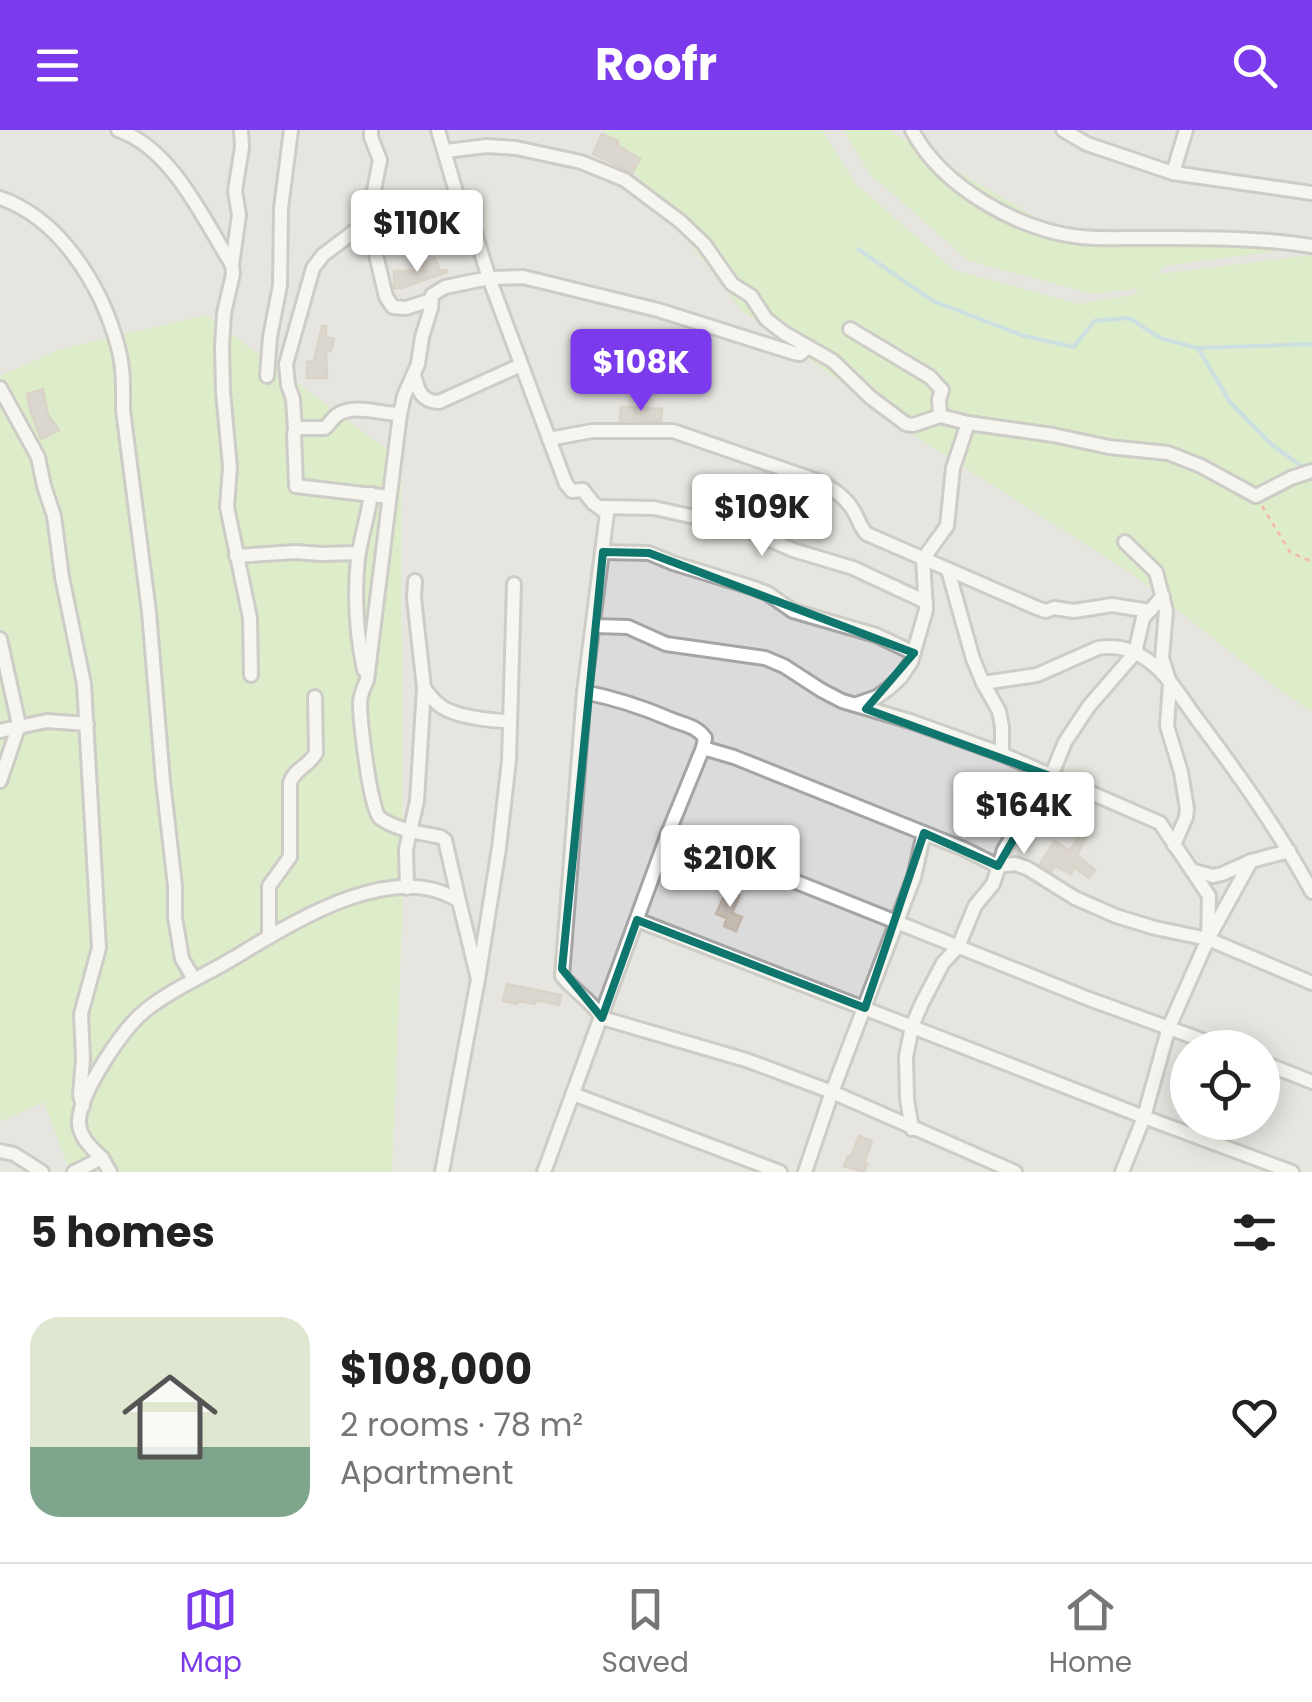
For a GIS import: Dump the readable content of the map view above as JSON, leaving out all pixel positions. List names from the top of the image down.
{
  "page": {
    "header": "Roofr",
    "price": [
      "$110K",
      "$108K",
      "$109K",
      "$164K",
      "$210K"
    ],
    "heading": "5 homes",
    "list": [
      {
        "name": "$108,000",
        "note": "2 rooms · 78 m² · Apartment"
      }
    ],
    "tabs": ["Map", "Saved", "Home"]
  }
}
